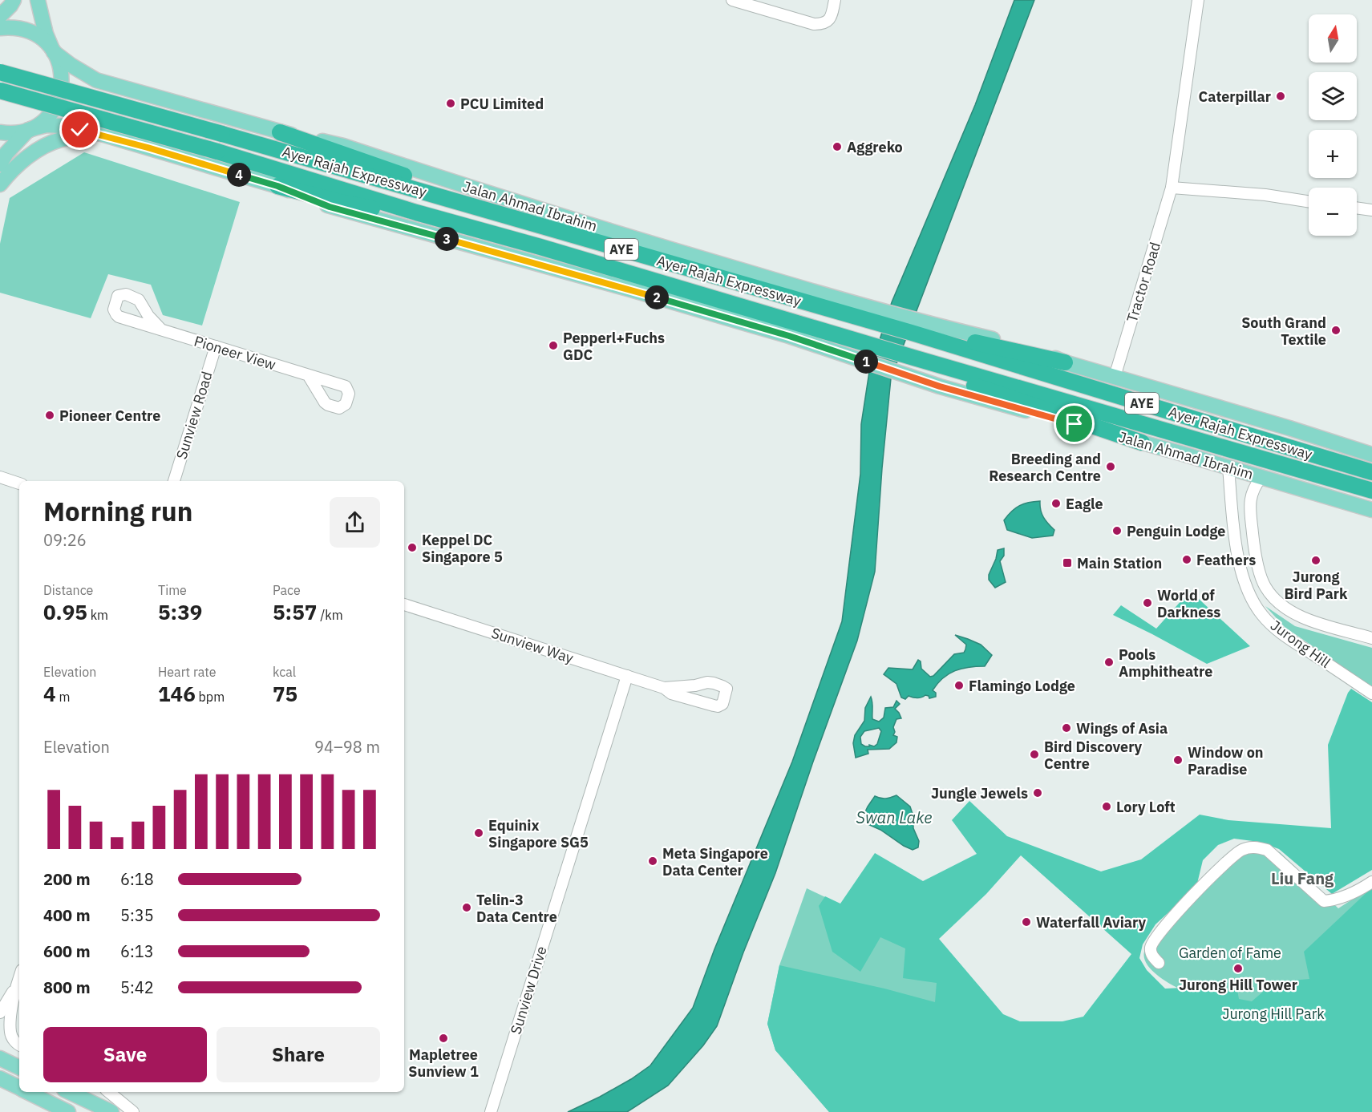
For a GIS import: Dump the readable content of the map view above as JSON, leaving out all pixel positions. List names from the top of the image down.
{
  "streets": {
    "highway": ["Ayer Rajah Expressway", "AYE"],
    "main road": ["Jalan Ahmad Ibrahim"],
    "street": [
      "Tractor Road",
      "Pioneer View",
      "Sunview Road",
      "Jurong Hill",
      "Sunview Way",
      "Sunview Drive"
    ]
  },
  "crossings": [
    ["Jalan Ahmad Ibrahim", "Tractor Road"],
    ["Jalan Ahmad Ibrahim", "Jurong Hill"],
    ["Pioneer View", "Sunview Road"],
    ["Sunview Way", "Sunview Drive"]
  ],
  "districts": ["Liu Fang"],
  "water": ["Swan Lake"],
  "parks": ["Garden of Fame", "Jurong Hill Park"],
  "places": {
    "other": [
      "Caterpillar",
      "PCU Limited",
      "Aggreko",
      "South Grand Textile",
      "Pepperl+Fuchs GDC",
      "Pioneer Centre",
      "Breeding and Research Centre",
      "Eagle",
      "Penguin Lodge",
      "Keppel DC Singapore 5",
      "Feathers",
      "Jurong Bird Park",
      "World of Darkness",
      "Pools Amphitheatre",
      "Flamingo Lodge",
      "Wings of Asia",
      "Bird Discovery Centre",
      "Window on Paradise",
      "Jungle Jewels",
      "Lory Loft",
      "Equinix Singapore SG5",
      "Meta Singapore Data Center",
      "Telin-3 Data Centre",
      "Waterfall Aviary",
      "Jurong Hill Tower",
      "Mapletree Sunview 1"
    ],
    "transit": ["Main Station"]
  },
  "north": "top",
  "page": {
    "map_buttons": ["+", "−"],
    "pins": [
      "4",
      "3",
      "2",
      "1"
    ],
    "heading": ["Morning run", "09:26"],
    "stats": [
      ["Distance", "0.95 km"],
      ["Time", "5:39"],
      ["Pace", "5:57 /km"],
      ["Elevation", "4 m"],
      ["Heart rate", "146 bpm"],
      ["kcal", "75"]
    ],
    "chart": ["Elevation", "94–98 m"],
    "list": [
      {
        "name": "200 m",
        "note": "6:18"
      },
      {
        "name": "400 m",
        "note": "5:35"
      },
      {
        "name": "600 m",
        "note": "6:13"
      },
      {
        "name": "800 m",
        "note": "5:42"
      }
    ],
    "buttons": ["Save", "Share"]
  }
}
